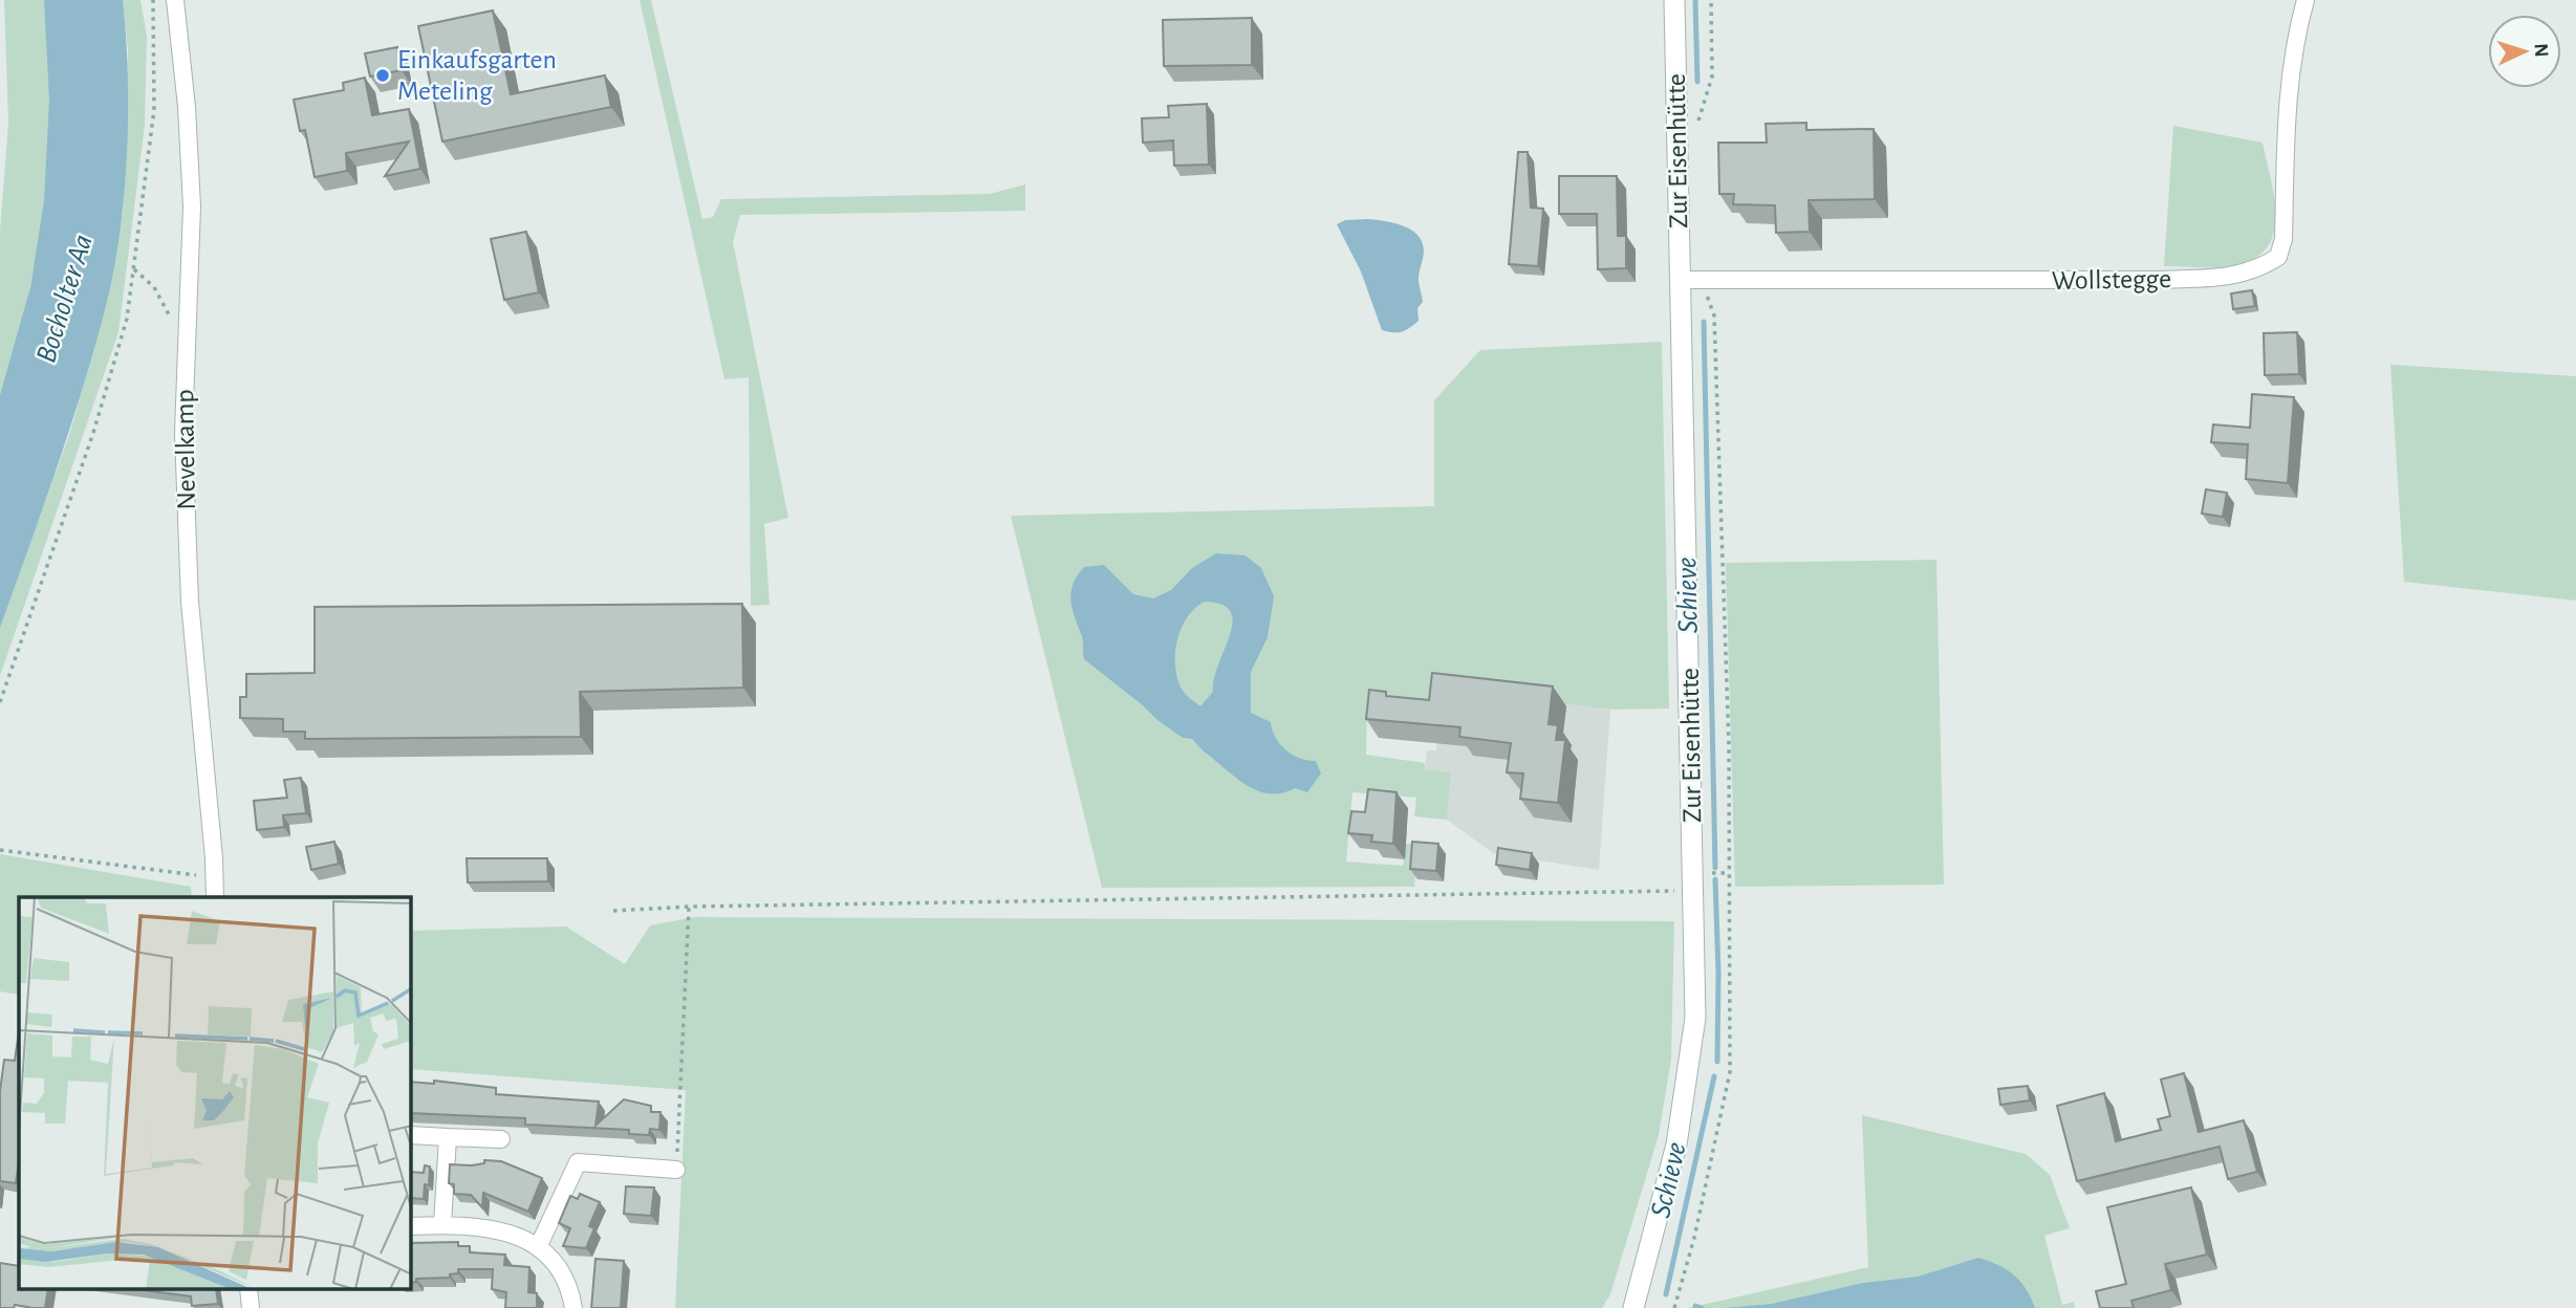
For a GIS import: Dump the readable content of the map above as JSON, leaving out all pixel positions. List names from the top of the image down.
{
  "streets": {
    "street": ["Zur Eisenhütte", "Wollstegge", "Nevelkamp"]
  },
  "crossings": [
    ["Zur Eisenhütte", "Wollstegge"]
  ],
  "water": ["Bocholter Aa", "Schieve"],
  "places": ["Einkaufsgarten Meteling"],
  "north": "right"
}
